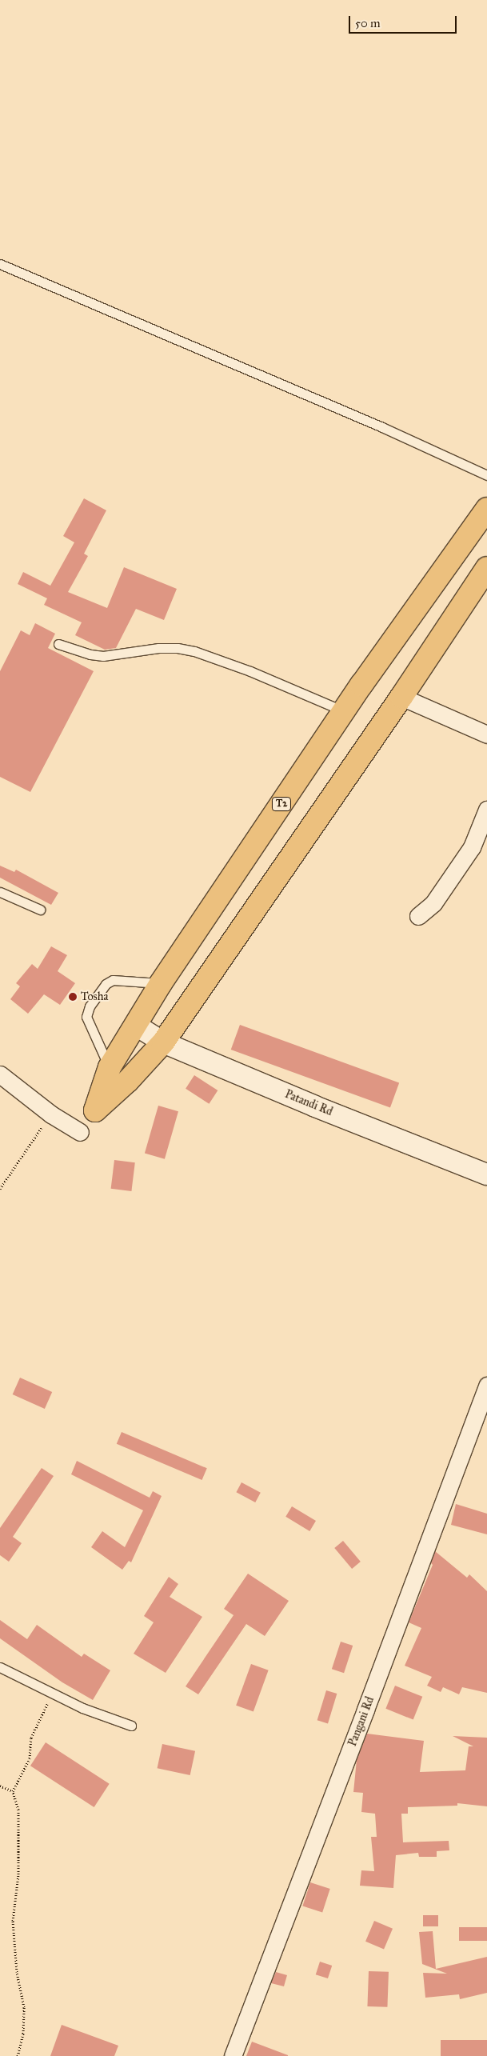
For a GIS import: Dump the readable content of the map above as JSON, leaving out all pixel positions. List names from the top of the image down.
{
  "streets": {
    "highway": ["T2"],
    "street": ["Patandi Rd", "Pangani Rd"]
  },
  "crossings": [
    ["T2", "Patandi Rd"]
  ],
  "places": ["Tosha"],
  "scale_bar": "50 m"
}
